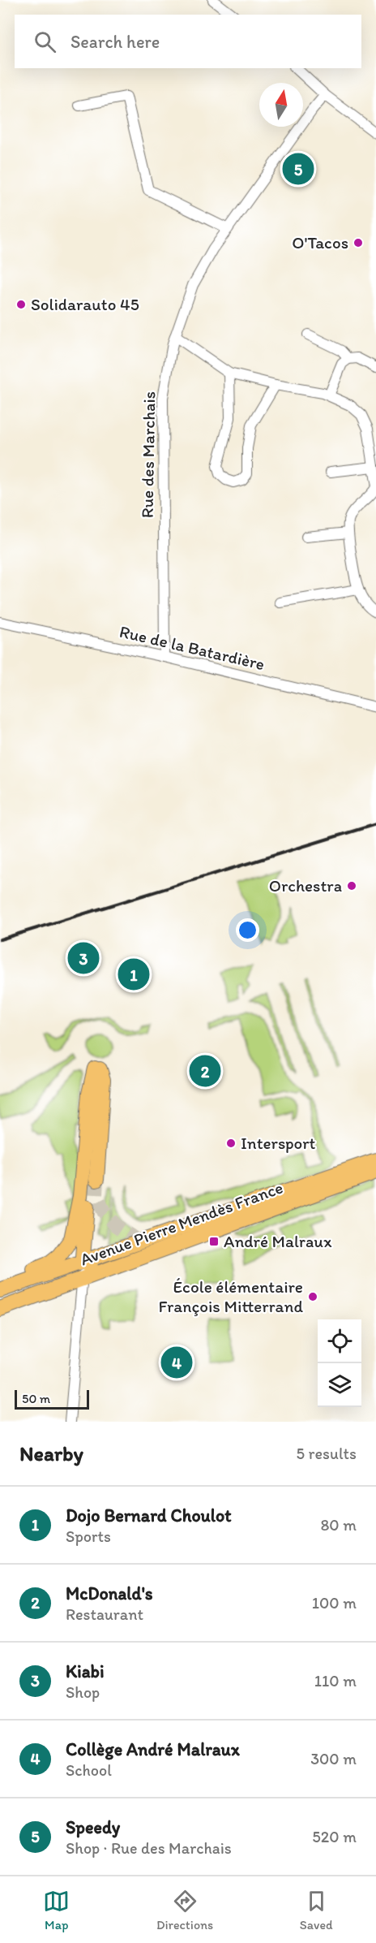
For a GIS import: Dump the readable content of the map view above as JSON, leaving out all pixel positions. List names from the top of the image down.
{
  "streets": {
    "main road": ["Avenue Pierre Mendès France"],
    "street": ["Rue des Marchais", "Rue de la Batardière"]
  },
  "crossings": [
    ["Rue des Marchais", "Rue de la Batardière"]
  ],
  "places": {
    "other": [
      "O'Tacos",
      "Solidarauto 45",
      "Orchestra",
      "Intersport",
      "École élémentaire François Mitterrand"
    ],
    "transit": ["André Malraux"]
  },
  "scale_bar": "50 m",
  "north": "top",
  "page": {
    "search": "Search here",
    "pins": [
      "5",
      "3",
      "1",
      "2",
      "4"
    ],
    "scale": "50 m",
    "heading": ["Nearby", "5 results"],
    "list": [
      {
        "mark": "1",
        "name": "Dojo Bernard Choulot",
        "note": "Sports",
        "value": "80 m"
      },
      {
        "mark": "2",
        "name": "McDonald's",
        "note": "Restaurant",
        "value": "100 m"
      },
      {
        "mark": "3",
        "name": "Kiabi",
        "note": "Shop",
        "value": "110 m"
      },
      {
        "mark": "4",
        "name": "Collège André Malraux",
        "note": "School",
        "value": "300 m"
      },
      {
        "mark": "5",
        "name": "Speedy",
        "note": "Shop · Rue des Marchais",
        "value": "520 m"
      }
    ],
    "nav": ["Map", "Directions", "Saved"]
  }
}
